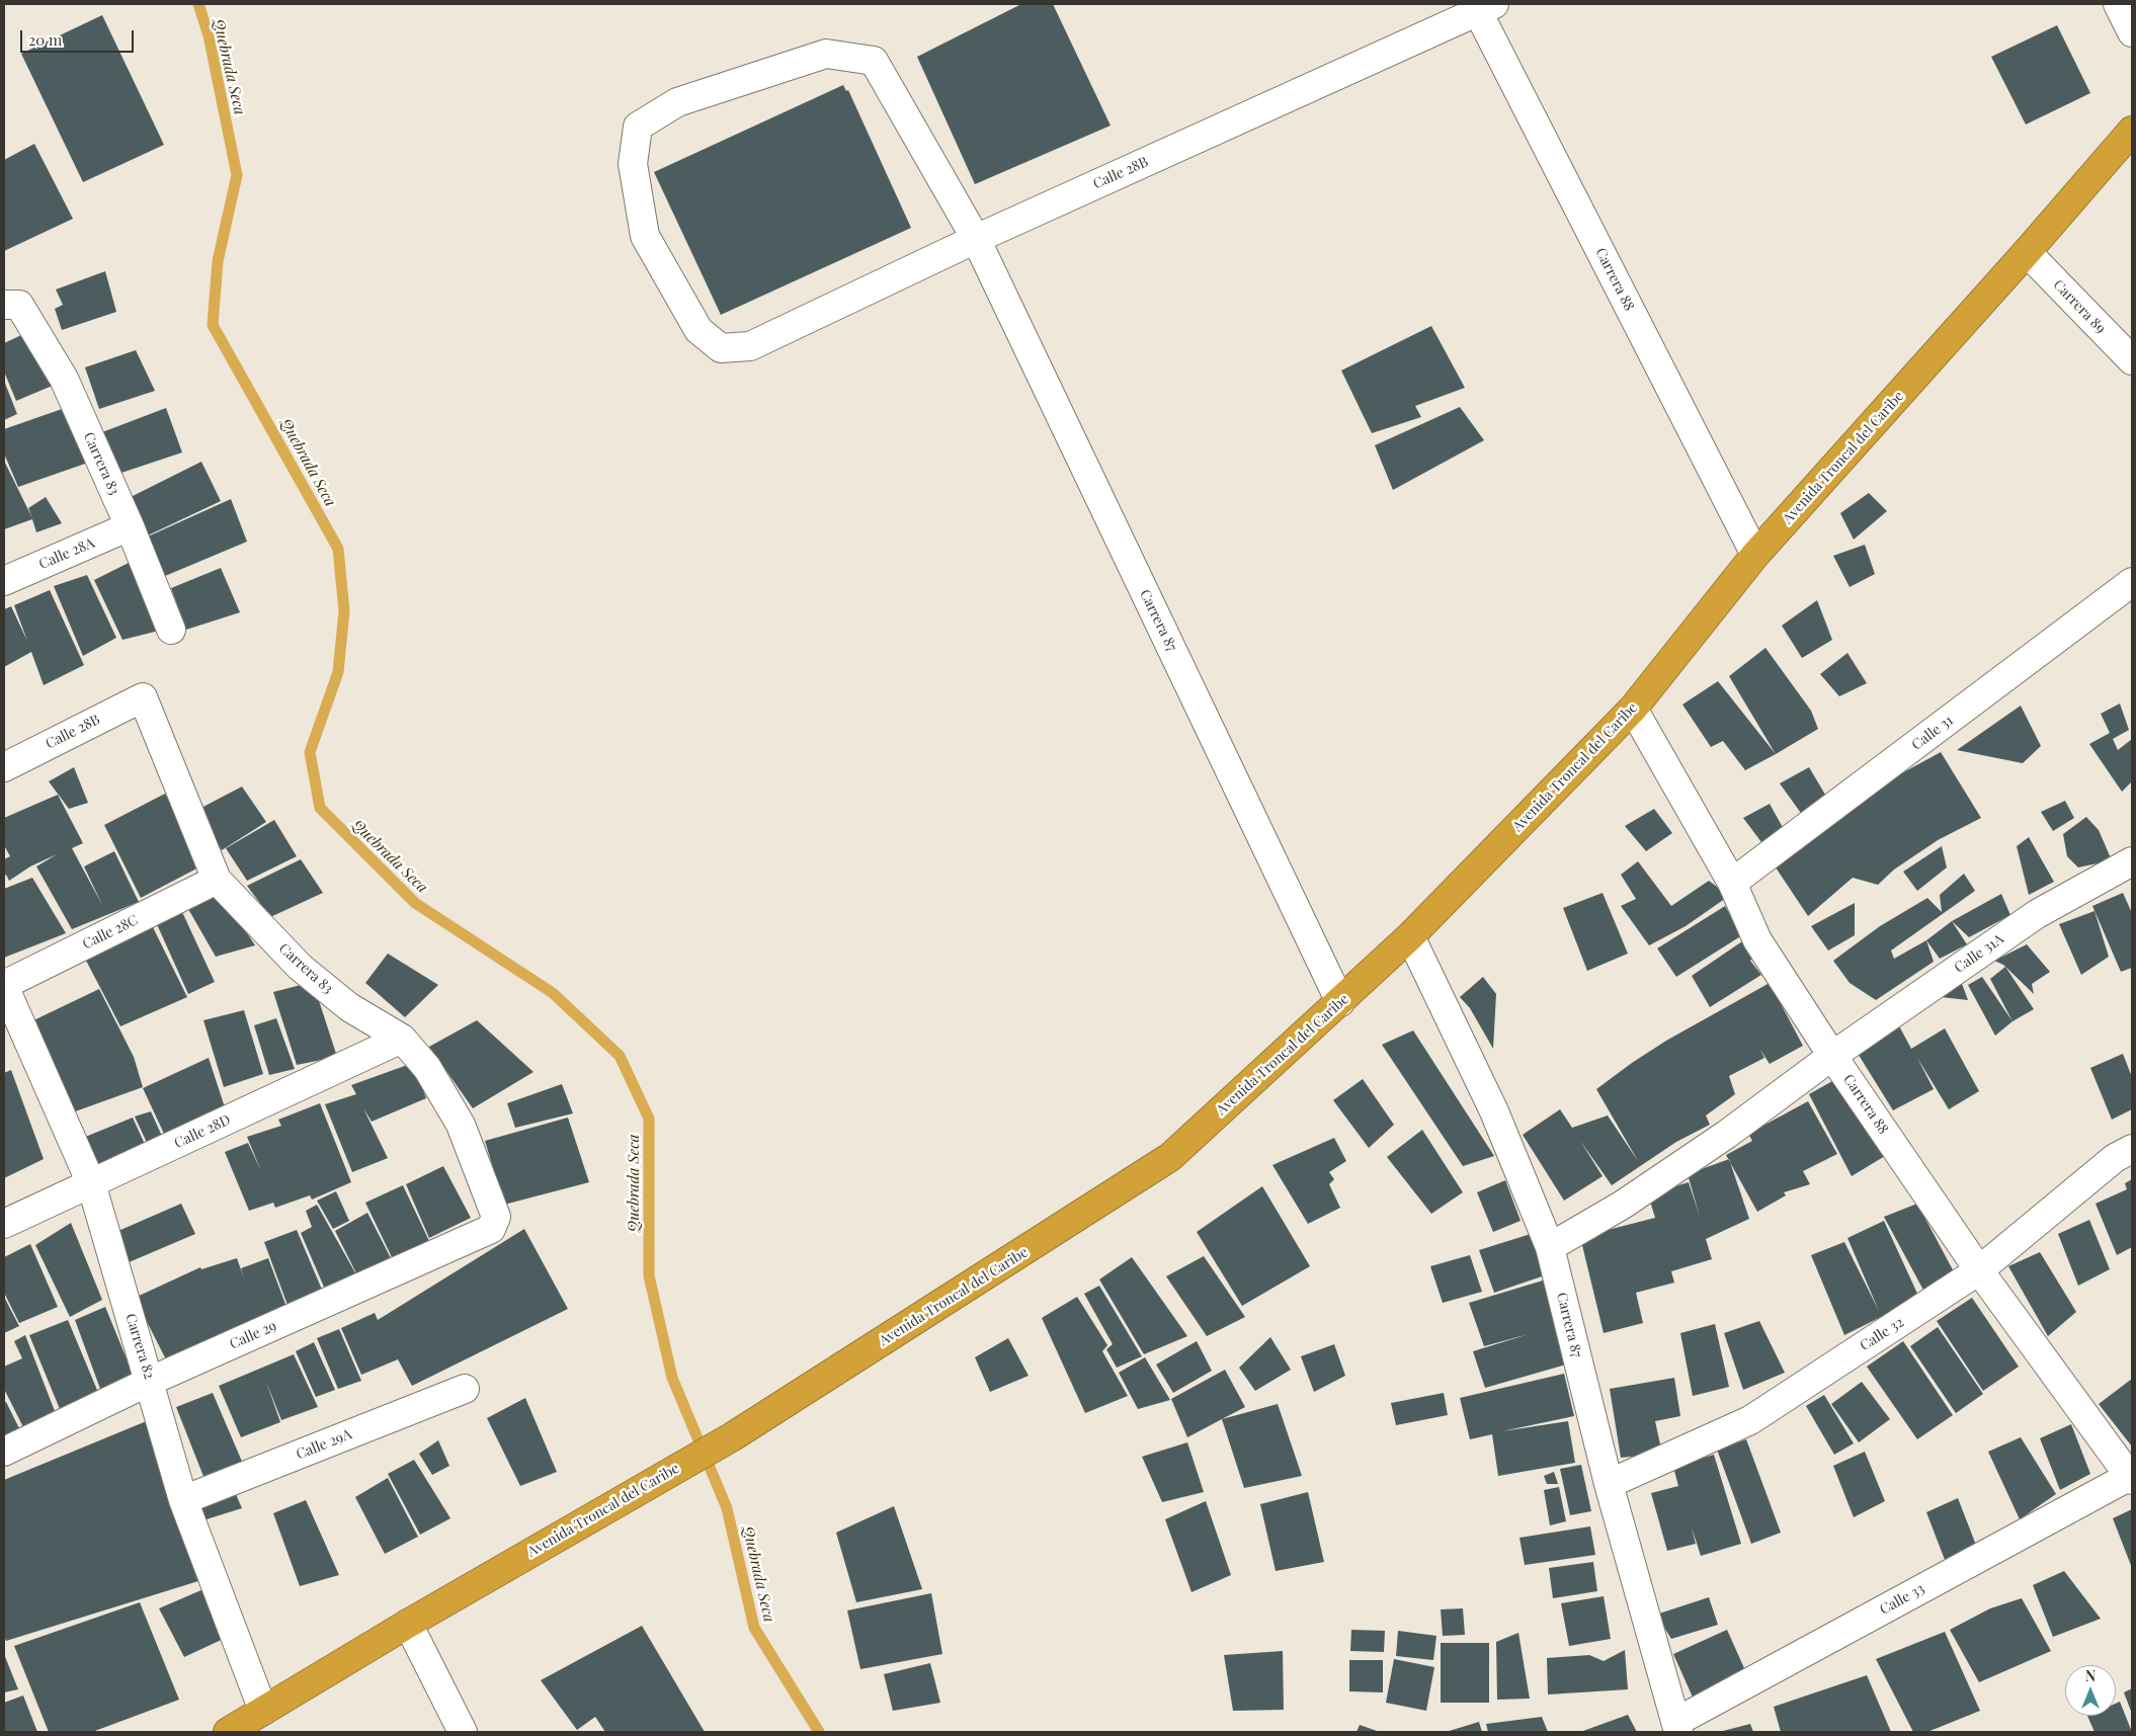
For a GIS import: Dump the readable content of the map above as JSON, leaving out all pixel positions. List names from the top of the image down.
{
  "streets": {
    "highway": ["Avenida Troncal del Caribe"],
    "street": [
      "Calle 28B",
      "Carrera 88",
      "Carrera 89",
      "Carrera 83",
      "Calle 28A",
      "Carrera 87",
      "Calle 31",
      "Calle 28C",
      "Calle 31A",
      "Calle 28D",
      "Calle 32",
      "Calle 29",
      "Carrera 82",
      "Calle 29A",
      "Calle 33"
    ]
  },
  "crossings": [
    ["Calle 28B", "Carrera 88"],
    ["Calle 28B", "Carrera 83"],
    ["Calle 28B", "Carrera 87"],
    ["Carrera 88", "Avenida Troncal del Caribe"],
    ["Carrera 88", "Calle 31"],
    ["Carrera 88", "Calle 31A"],
    ["Carrera 88", "Calle 32"],
    ["Carrera 88", "Calle 33"],
    ["Carrera 89", "Avenida Troncal del Caribe"],
    ["Avenida Troncal del Caribe", "Carrera 87"],
    ["Avenida Troncal del Caribe", "Carrera 82"],
    ["Carrera 83", "Calle 28A"],
    ["Carrera 83", "Calle 28C"],
    ["Carrera 83", "Calle 28D"],
    ["Carrera 83", "Calle 29"],
    ["Carrera 87", "Calle 31A"],
    ["Carrera 87", "Calle 32"],
    ["Carrera 87", "Calle 33"],
    ["Calle 28C", "Carrera 82"],
    ["Calle 28D", "Carrera 82"],
    ["Calle 29", "Carrera 82"],
    ["Carrera 82", "Calle 29A"]
  ],
  "water": ["Quebrada Seca"],
  "scale_bar": "20 m",
  "north": "top"
}
